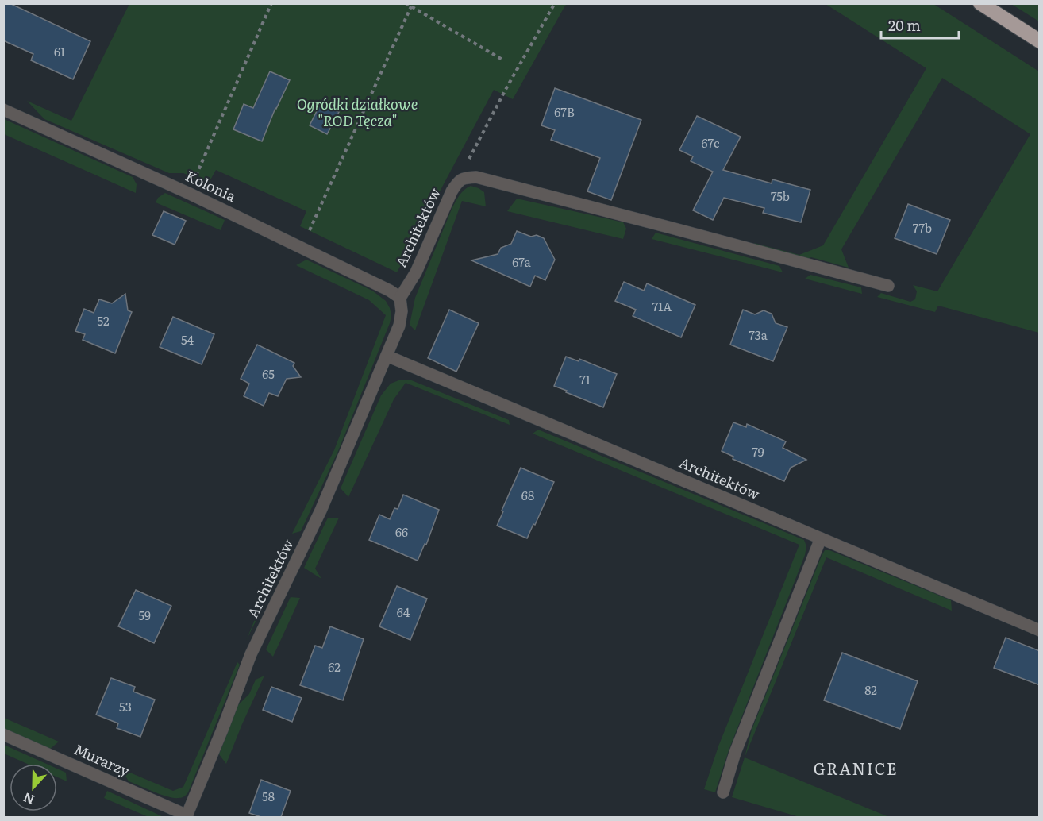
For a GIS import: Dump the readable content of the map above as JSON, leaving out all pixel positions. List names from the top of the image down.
{
  "streets": {
    "street": ["Kolonia", "Architektów", "Murarzy"]
  },
  "crossings": [
    ["Kolonia", "Architektów"],
    ["Architektów", "Murarzy"]
  ],
  "districts": ["GRANICE"],
  "parks": ["Ogródki działkowe \"ROD Tęcza\""],
  "house_numbers": [
    "61",
    "67B",
    "67c",
    "75b",
    "77b",
    "67a",
    "71A",
    "52",
    "73a",
    "54",
    "65",
    "71",
    "79",
    "68",
    "66",
    "64",
    "59",
    "62",
    "82",
    "53",
    "58"
  ],
  "scale_bar": "20 m",
  "north": "bottom"
}
